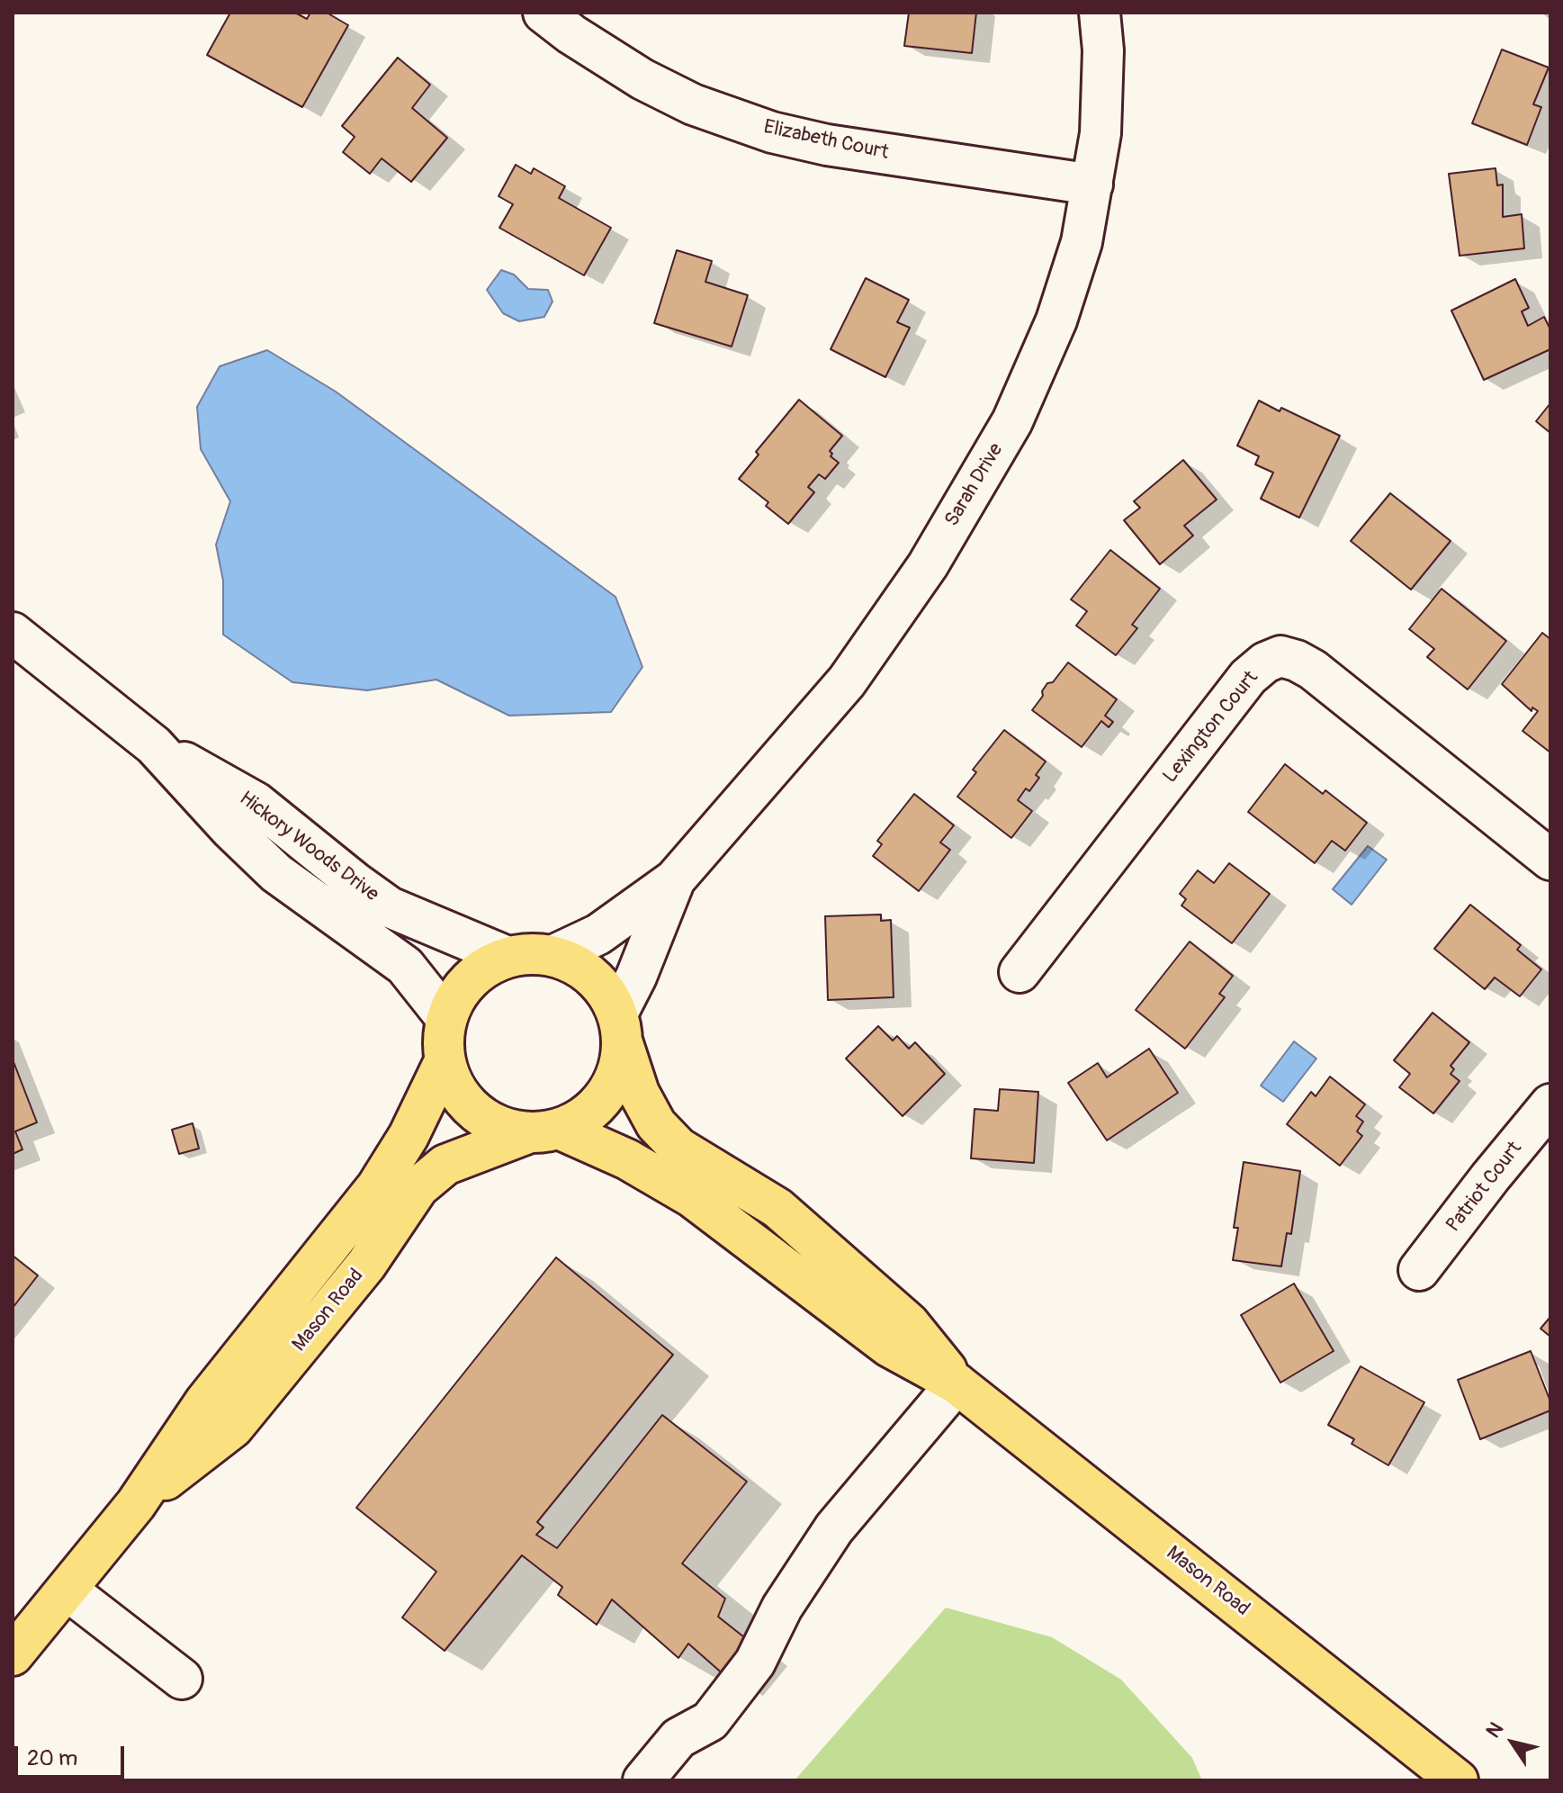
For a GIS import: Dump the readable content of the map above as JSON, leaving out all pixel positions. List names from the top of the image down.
{
  "streets": {
    "main road": ["Mason Road"],
    "street": [
      "Elizabeth Court",
      "Sarah Drive",
      "Lexington Court",
      "Hickory Woods Drive",
      "Patriot Court"
    ]
  },
  "crossings": [
    ["Elizabeth Court", "Sarah Drive"],
    ["Sarah Drive", "Hickory Woods Drive"],
    ["Sarah Drive", "Mason Road"],
    ["Hickory Woods Drive", "Mason Road"]
  ],
  "scale_bar": "20 m",
  "north": "top left"
}
